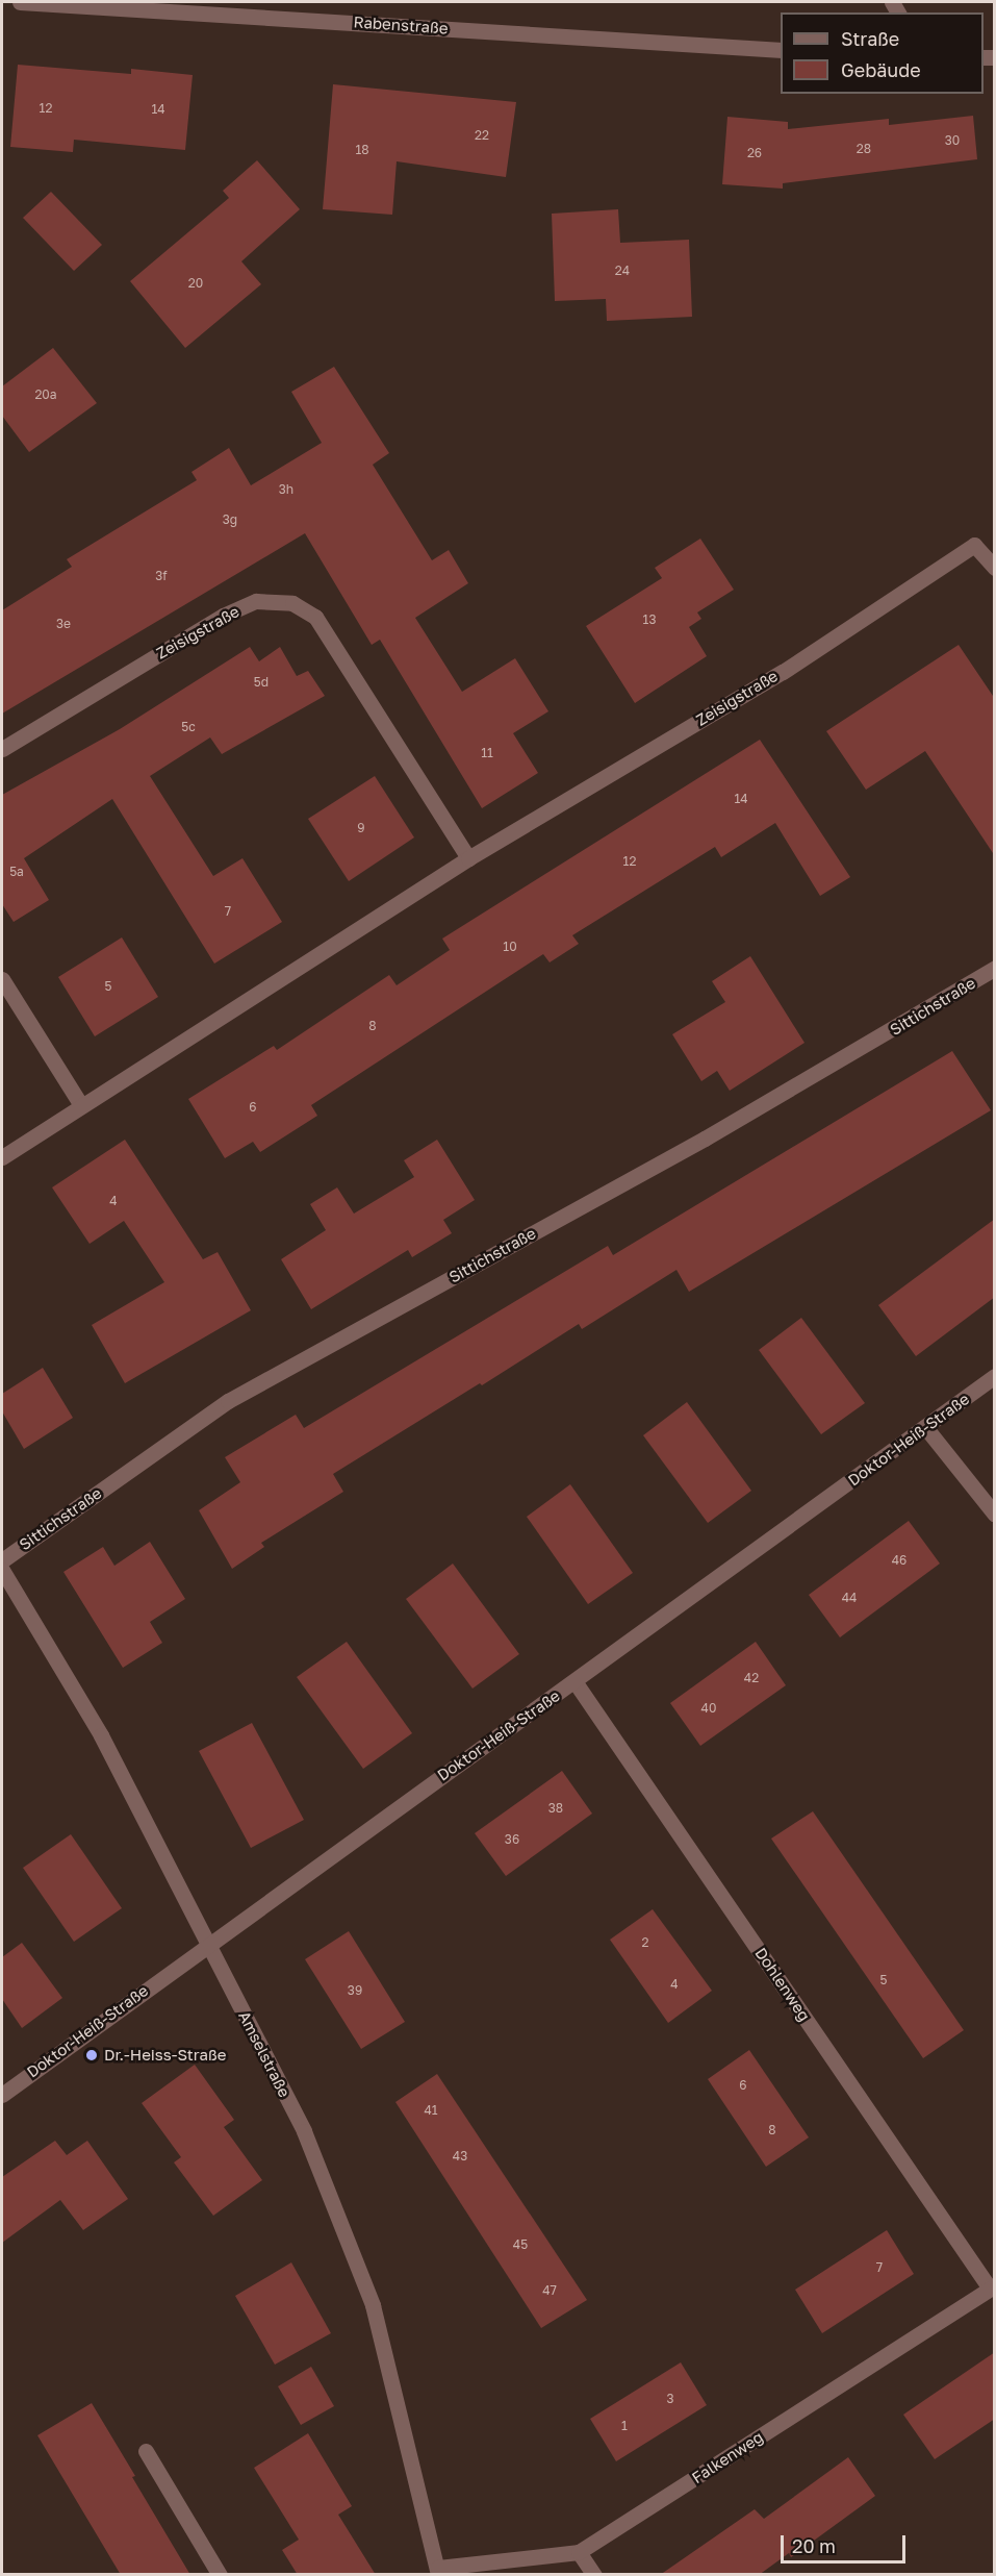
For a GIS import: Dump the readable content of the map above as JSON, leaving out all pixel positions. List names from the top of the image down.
{
  "streets": {
    "street": [
      "Rabenstraße",
      "Zeisigstraße",
      "Sittichstraße",
      "Doktor-Heiß-Straße",
      "Dohlenweg",
      "Amselstraße",
      "Falkenweg"
    ]
  },
  "crossings": [
    ["Doktor-Heiß-Straße", "Dohlenweg"],
    ["Doktor-Heiß-Straße", "Amselstraße"],
    ["Dohlenweg", "Falkenweg"],
    ["Amselstraße", "Falkenweg"]
  ],
  "places": ["Dr.-Heiss-Straße"],
  "house_numbers": [
    "12",
    "14",
    "22",
    "30",
    "28",
    "18",
    "26",
    "24",
    "20",
    "20a",
    "3h",
    "3g",
    "3f",
    "13",
    "3e",
    "5d",
    "5c",
    "11",
    "14",
    "9",
    "12",
    "5a",
    "7",
    "10",
    "5",
    "8",
    "6",
    "4",
    "46",
    "44",
    "42",
    "40",
    "38",
    "36",
    "2",
    "5",
    "4",
    "39",
    "6",
    "41",
    "8",
    "43",
    "45",
    "7",
    "47",
    "3",
    "1"
  ],
  "legend": ["Straße", "Gebäude"],
  "scale_bar": "20 m"
}
